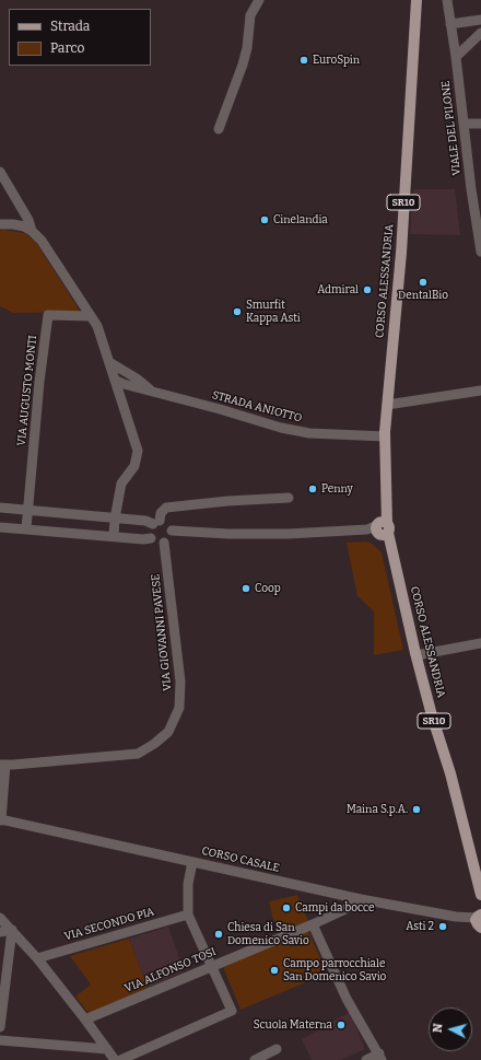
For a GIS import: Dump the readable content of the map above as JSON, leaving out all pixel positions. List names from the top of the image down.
{
  "streets": {
    "main road": ["SR10", "CORSO ALESSANDRIA"],
    "street": [
      "VIALE DEL PILONE",
      "VIA AUGUSTO MONTI",
      "STRADA ANIOTTO",
      "VIA GIOVANNI PAVESE",
      "CORSO CASALE",
      "VIA SECONDO PIA",
      "VIA ALFONSO TOSI"
    ]
  },
  "crossings": [
    ["CORSO ALESSANDRIA", "STRADA ANIOTTO"],
    ["CORSO CASALE", "VIA ALFONSO TOSI"]
  ],
  "places": [
    "EuroSpin",
    "Cinelandia",
    "DentalBio",
    "Admiral",
    "Smurfit Kappa Asti",
    "Penny",
    "Coop",
    "Maina S.p.A.",
    "Campi da bocce",
    "Asti 2",
    "Chiesa di San Domenico Savio",
    "Campo parrocchiale San Domenico Savio",
    "Scuola Materna"
  ],
  "legend": ["Strada", "Parco"],
  "north": "left"
}
